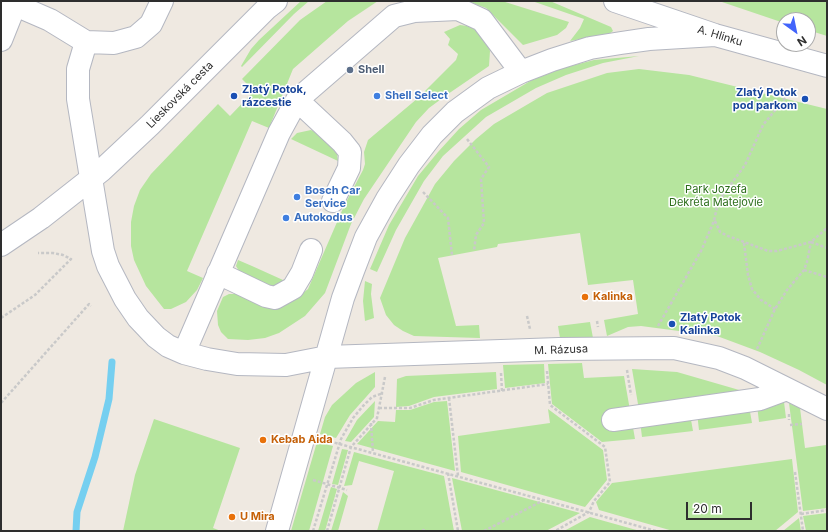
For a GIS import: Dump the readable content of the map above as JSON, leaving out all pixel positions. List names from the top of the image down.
{
  "streets": {
    "street": ["A. Hlinku", "Lieskovská cesta", "M. Rázusa"]
  },
  "parks": ["Park Jozefa Dekréta Matejovie"],
  "places": [
    "Shell",
    "Zlatý Potok, rázcestie",
    "Shell Select",
    "Zlatý Potok pod parkom",
    "Bosch Car Service",
    "Autokodus",
    "Kalinka",
    "Zlatý Potok Kalinka",
    "Kebab Aida",
    "U Mira"
  ],
  "scale_bar": "20 m",
  "north": "bottom right"
}
